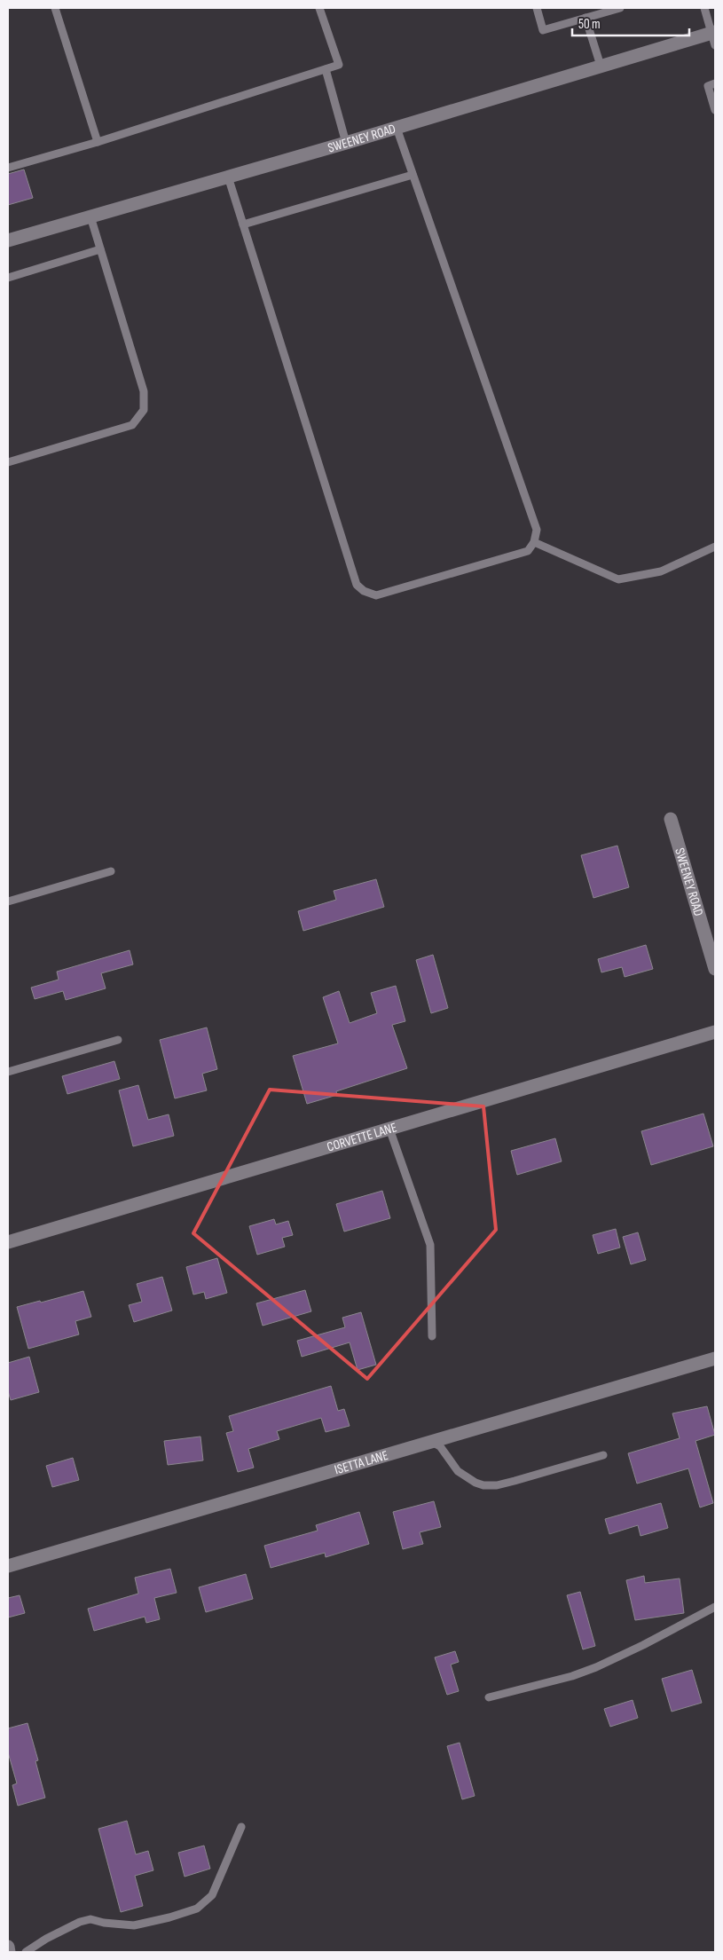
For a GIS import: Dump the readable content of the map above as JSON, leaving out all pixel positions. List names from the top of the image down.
{
  "streets": {
    "street": ["SWEENEY ROAD", "CORVETTE LANE", "ISETTA LANE"]
  },
  "scale_bar": "50 m"
}
